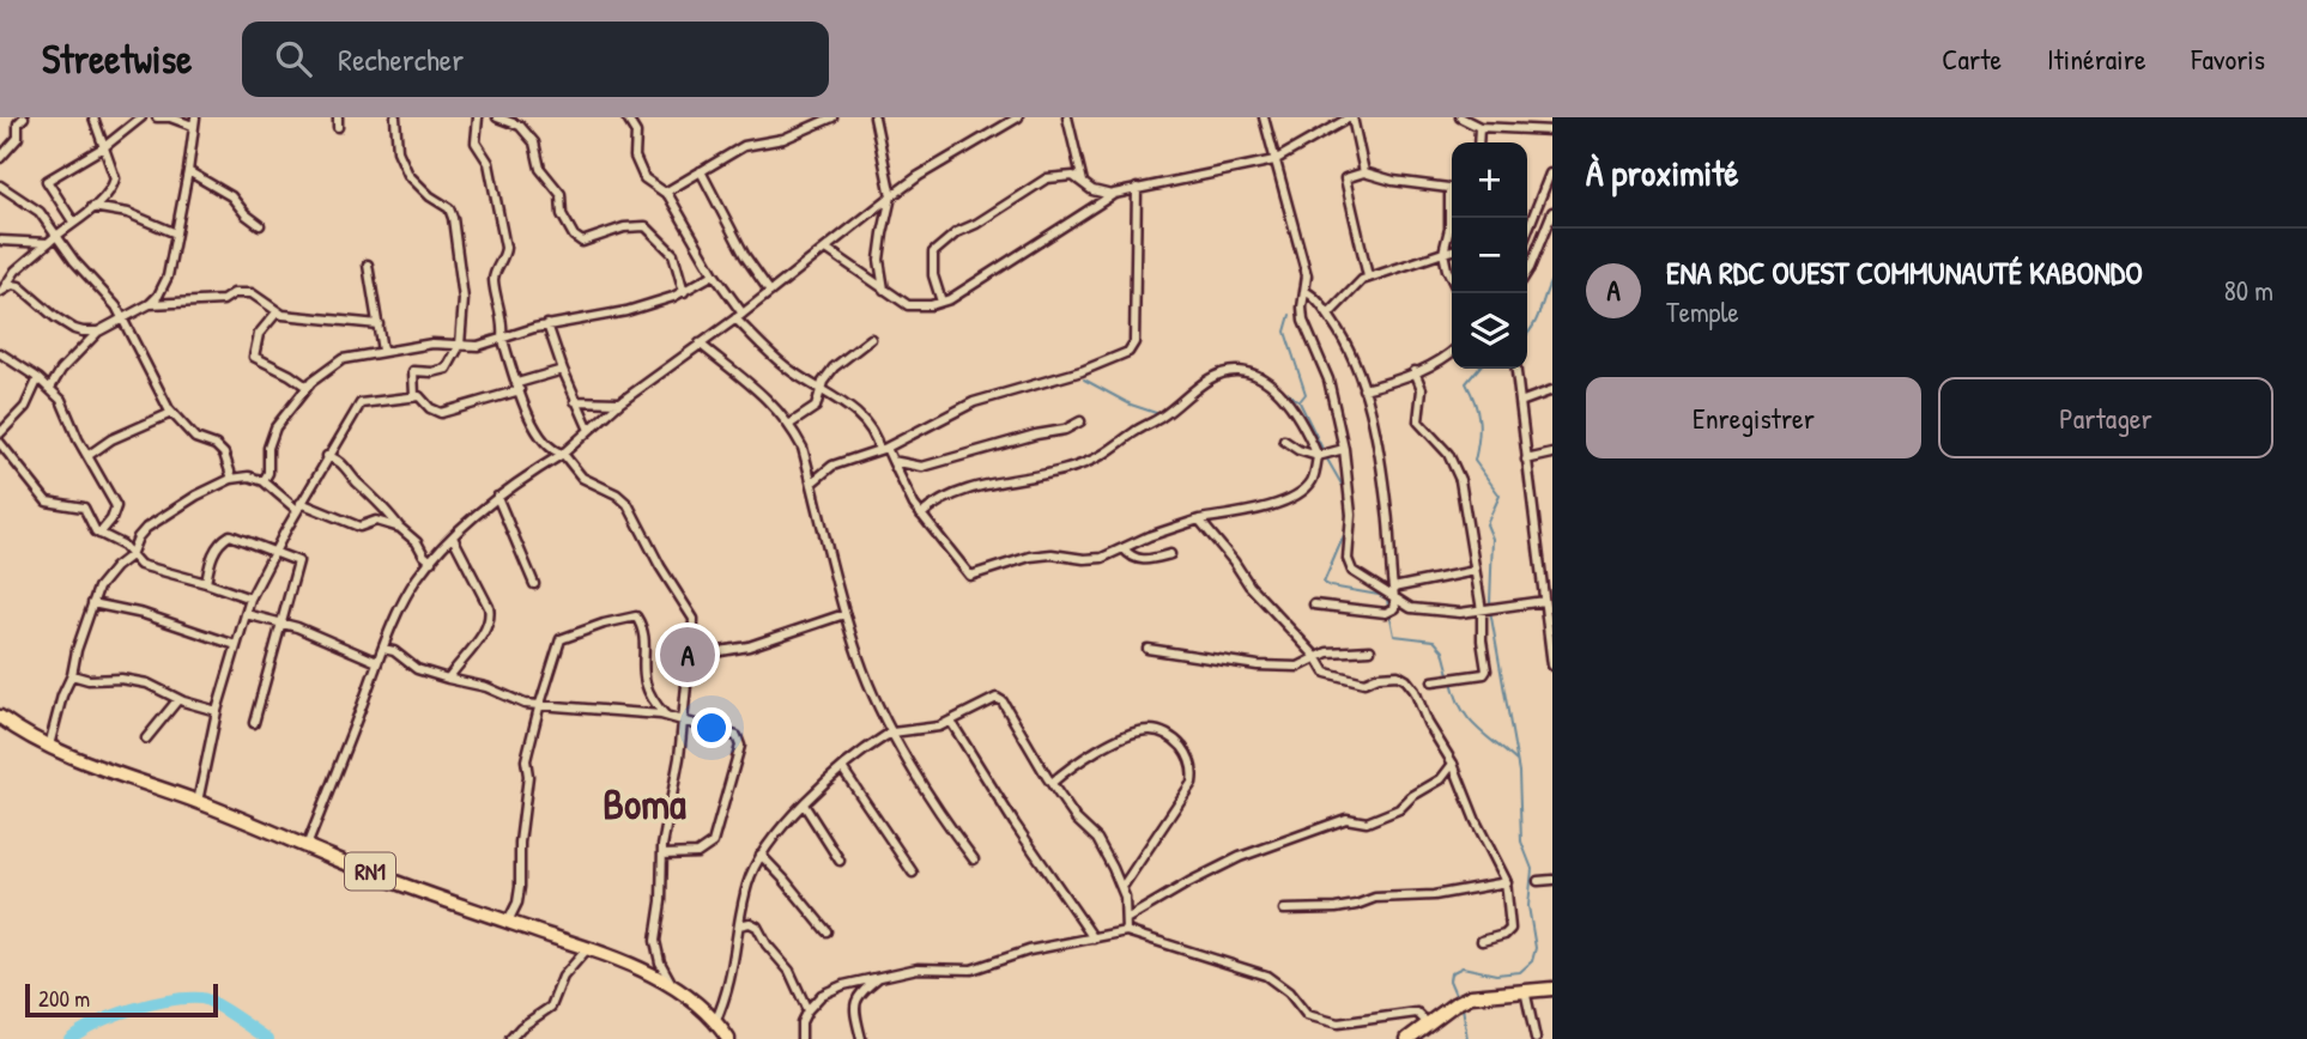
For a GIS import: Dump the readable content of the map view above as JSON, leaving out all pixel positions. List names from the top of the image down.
{
  "streets": {
    "highway": ["RN1"]
  },
  "districts": ["Boma"],
  "scale_bar": "200 m",
  "page": {
    "header": "Streetwise",
    "search": "Rechercher",
    "nav": ["Carte", "Itinéraire", "Favoris"],
    "heading": "À proximité",
    "map_buttons": ["+", "−"],
    "list": [
      {
        "mark": "A",
        "name": "ENA RDC OUEST COMMUNAUTÉ KABONDO",
        "note": "Temple",
        "value": "80 m"
      }
    ],
    "buttons": ["Enregistrer", "Partager"],
    "pins": "A",
    "scale": "200 m"
  }
}
